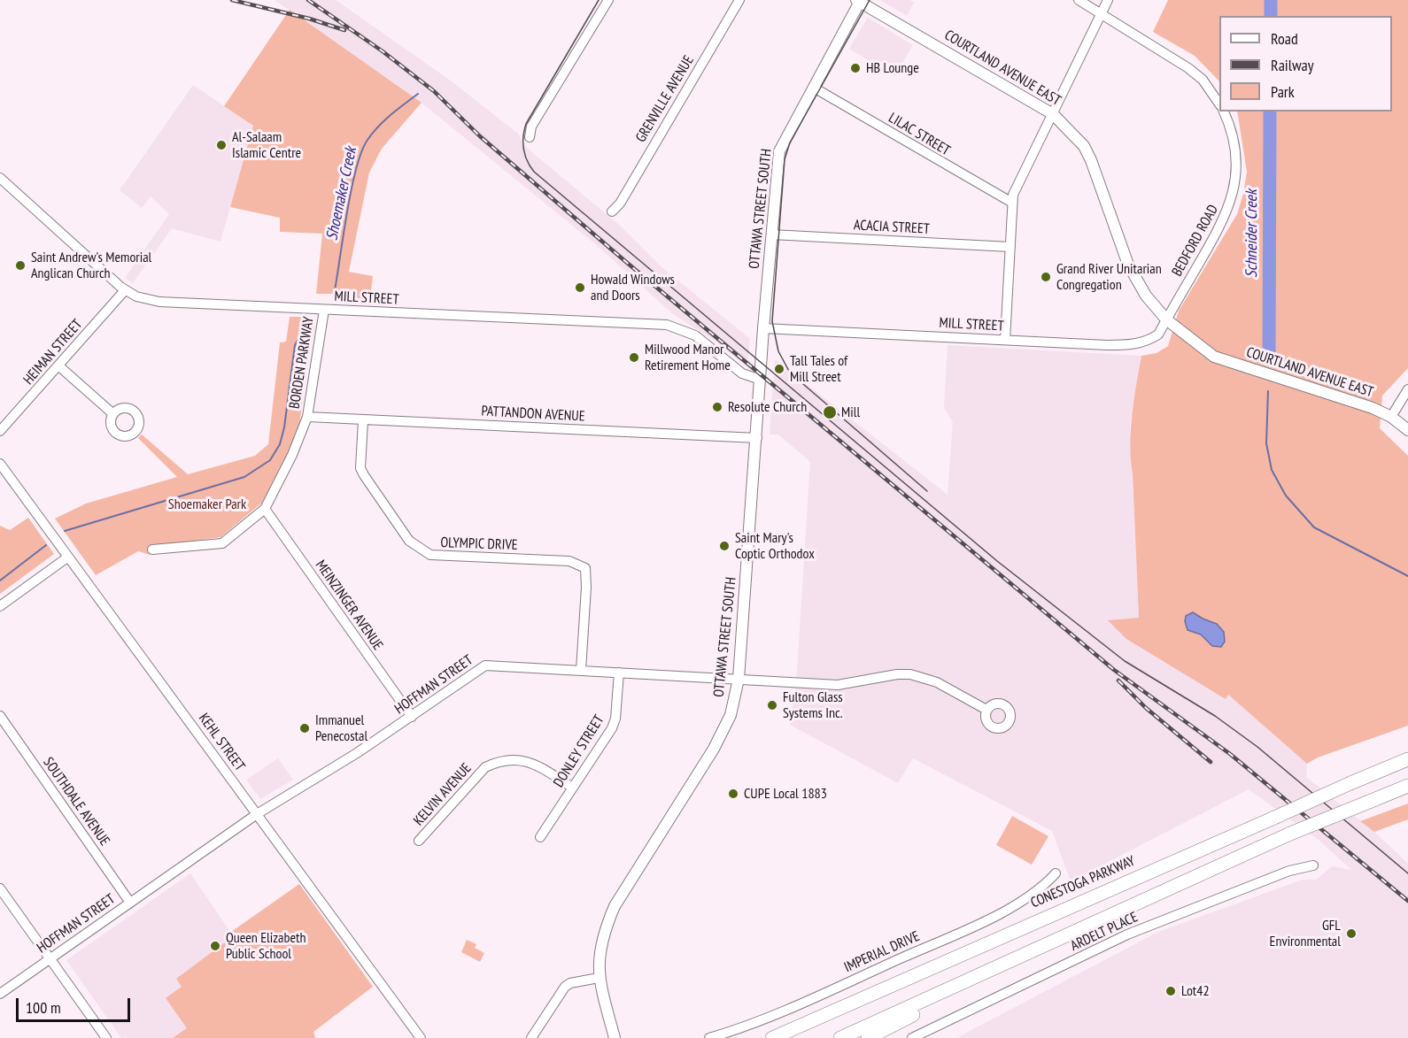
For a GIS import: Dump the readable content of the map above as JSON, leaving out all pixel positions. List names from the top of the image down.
{
  "streets": {
    "highway": ["CONESTOGA PARKWAY"],
    "main road": ["COURTLAND AVENUE EAST", "OTTAWA STREET SOUTH"],
    "street": [
      "GRENVILLE AVENUE",
      "LILAC STREET",
      "ACACIA STREET",
      "BEDFORD ROAD",
      "MILL STREET",
      "HEIMAN STREET",
      "BORDEN PARKWAY",
      "PATTANDON AVENUE",
      "OLYMPIC DRIVE",
      "MEINZINGER AVENUE",
      "HOFFMAN STREET",
      "KEHL STREET",
      "DONLEY STREET",
      "KELVIN AVENUE",
      "SOUTHDALE AVENUE",
      "ARDELT PLACE",
      "IMPERIAL DRIVE"
    ]
  },
  "crossings": [
    ["COURTLAND AVENUE EAST", "OTTAWA STREET SOUTH"],
    ["COURTLAND AVENUE EAST", "BEDFORD ROAD"],
    ["COURTLAND AVENUE EAST", "MILL STREET"],
    ["LILAC STREET", "OTTAWA STREET SOUTH"],
    ["OTTAWA STREET SOUTH", "ACACIA STREET"],
    ["OTTAWA STREET SOUTH", "MILL STREET"],
    ["OTTAWA STREET SOUTH", "PATTANDON AVENUE"],
    ["OTTAWA STREET SOUTH", "HOFFMAN STREET"],
    ["BEDFORD ROAD", "MILL STREET"],
    ["MILL STREET", "HEIMAN STREET"],
    ["MILL STREET", "BORDEN PARKWAY"],
    ["BORDEN PARKWAY", "PATTANDON AVENUE"],
    ["BORDEN PARKWAY", "MEINZINGER AVENUE"],
    ["PATTANDON AVENUE", "OLYMPIC DRIVE"],
    ["OLYMPIC DRIVE", "HOFFMAN STREET"],
    ["MEINZINGER AVENUE", "HOFFMAN STREET"],
    ["HOFFMAN STREET", "KEHL STREET"],
    ["HOFFMAN STREET", "DONLEY STREET"],
    ["HOFFMAN STREET", "SOUTHDALE AVENUE"],
    ["DONLEY STREET", "KELVIN AVENUE"]
  ],
  "water": ["Shoemaker Creek", "Schneider Creek"],
  "parks": ["Shoemaker Park"],
  "places": [
    "HB Lounge",
    "Al-Salaam Islamic Centre",
    "Saint Andrew's Memorial Anglican Church",
    "Grand River Unitarian Congregation",
    "Howald Windows and Doors",
    "Millwood Manor Retirement Home",
    "Tall Tales of Mill Street",
    "Resolute Church",
    "Mill",
    "Saint Mary's Coptic Orthodox",
    "Fulton Glass Systems Inc.",
    "Immanuel Penecostal",
    "CUPE Local 1883",
    "GFL Environmental",
    "Queen Elizabeth Public School",
    "Lot42"
  ],
  "legend": ["Road", "Railway", "Park"],
  "scale_bar": "100 m"
}
